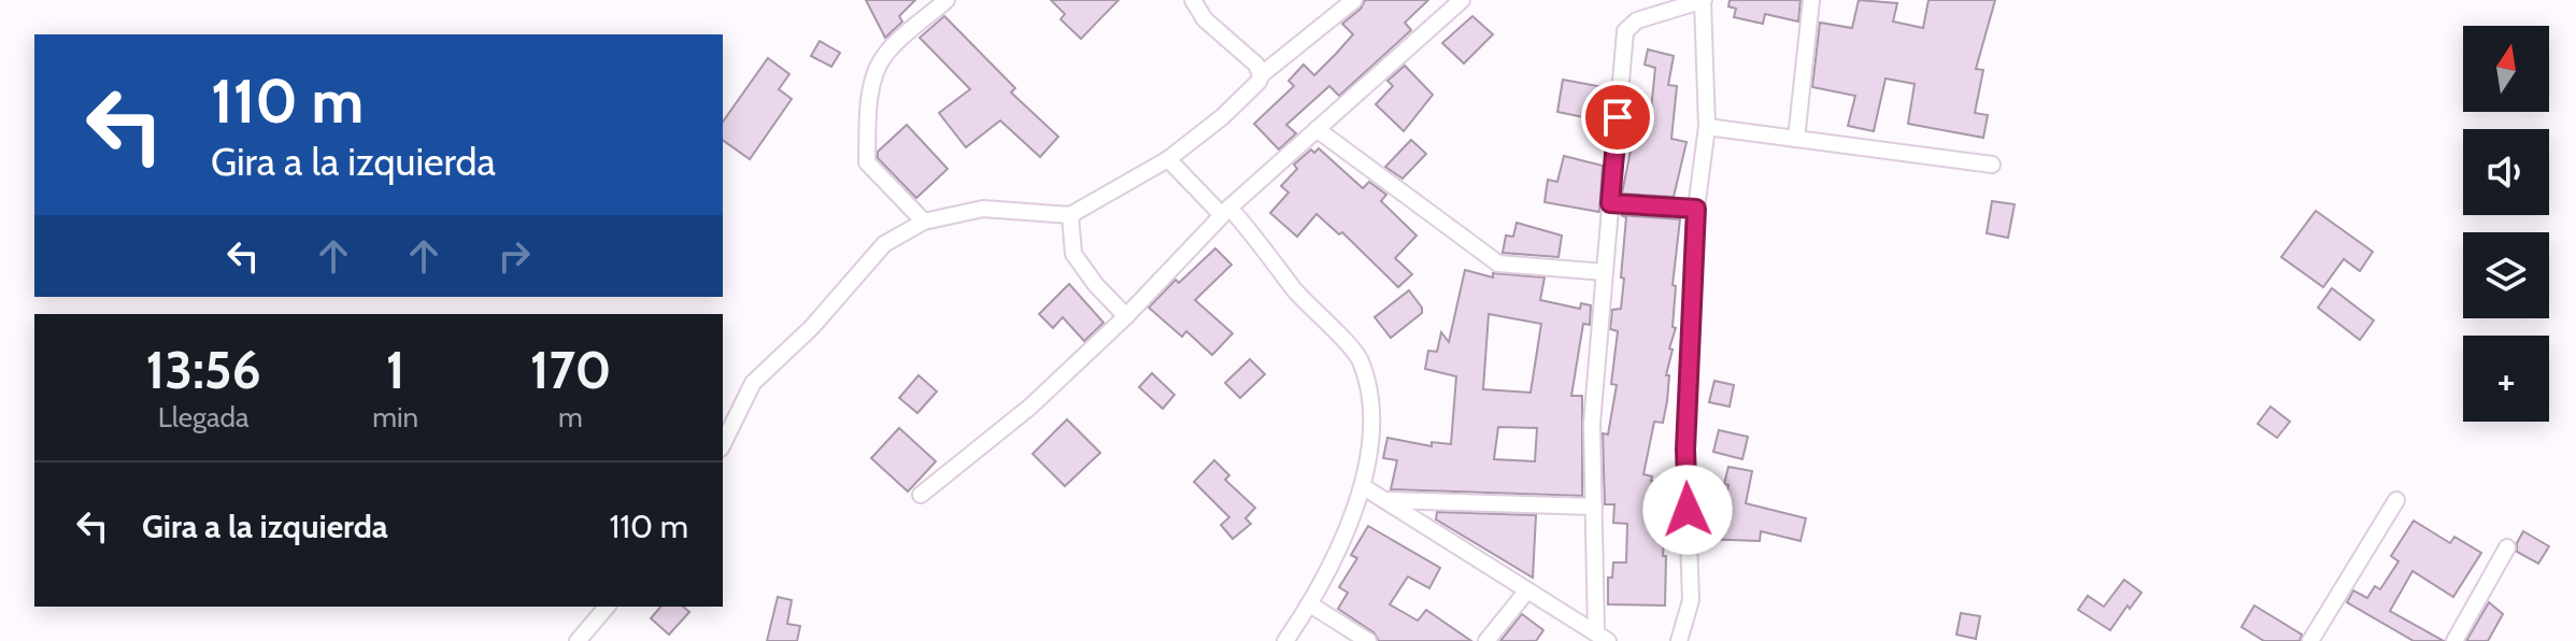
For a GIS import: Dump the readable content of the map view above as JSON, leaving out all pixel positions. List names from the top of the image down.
{
  "north": "top",
  "page": {
    "map_buttons": "+",
    "turn": ["110 m", "Gira a la izquierda"],
    "eta": [
      "13:56",
      "Llegada",
      "1",
      "min",
      "170",
      "m"
    ],
    "list": [
      {
        "name": "Gira a la izquierda",
        "value": "110 m"
      }
    ]
  }
}
